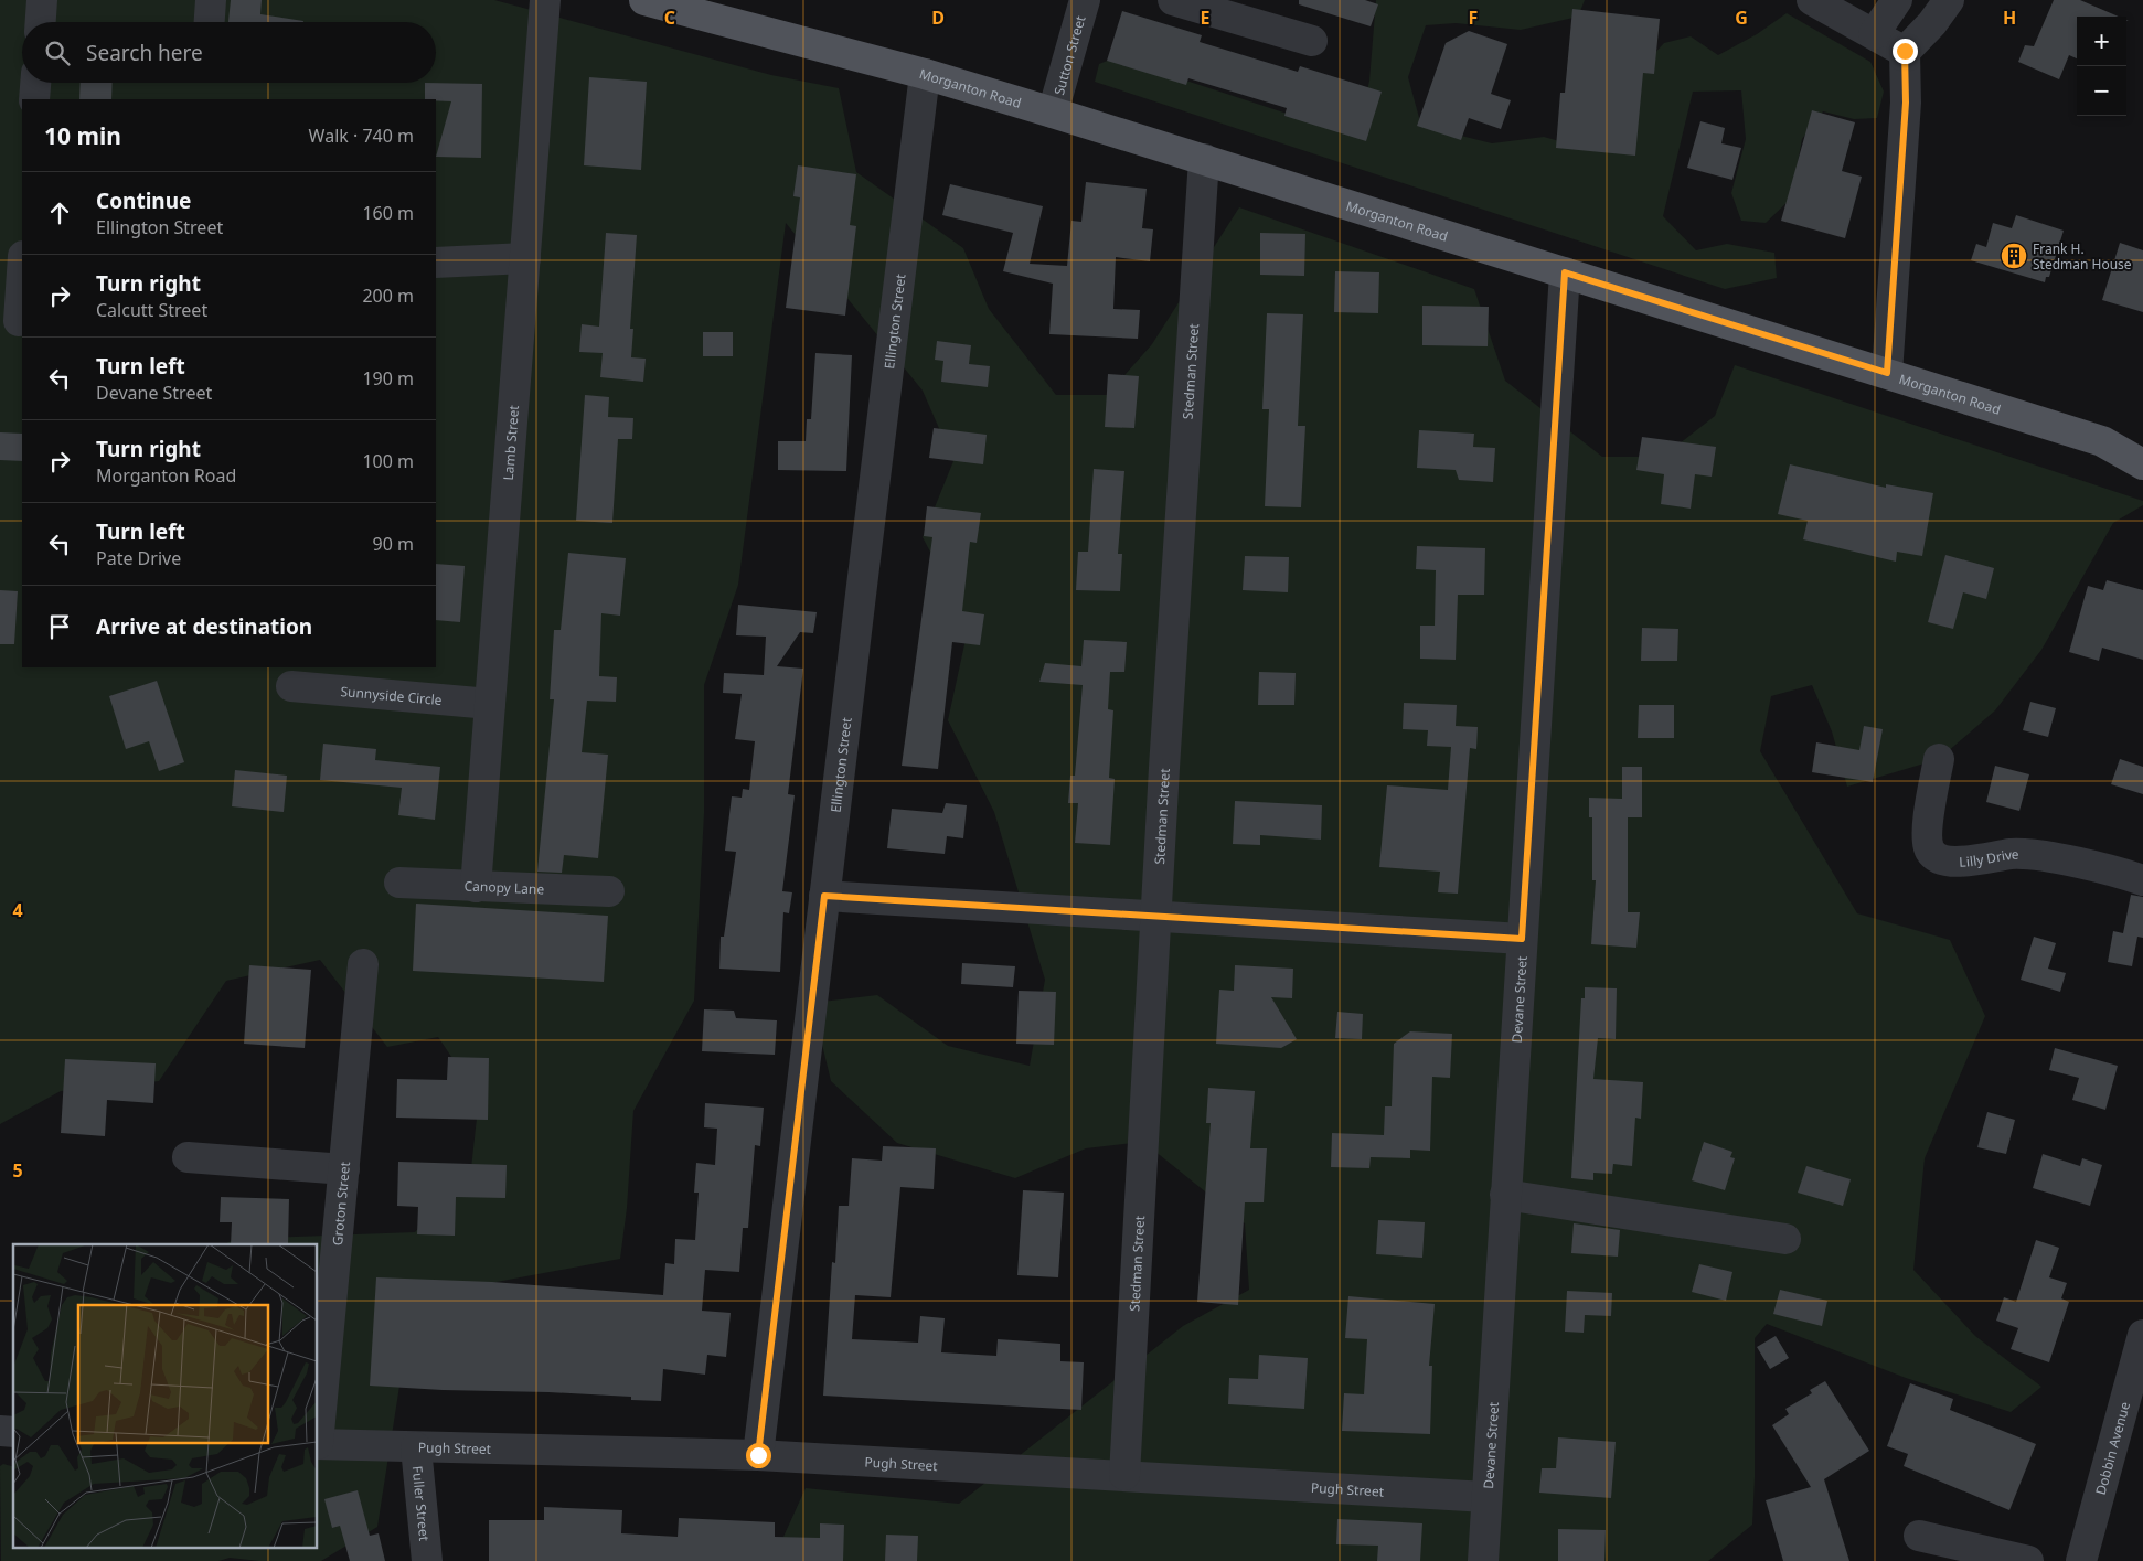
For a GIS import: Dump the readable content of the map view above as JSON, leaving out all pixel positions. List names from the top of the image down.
{
  "streets": {
    "main road": ["Morganton Road"],
    "street": [
      "Sutton Street",
      "Ellington Street",
      "Stedman Street",
      "Lamb Street",
      "Sunnyside Circle",
      "Lilly Drive",
      "Canopy Lane",
      "Devane Street",
      "Groton Street",
      "Pugh Street",
      "Dobbin Avenue",
      "Fuller Street"
    ]
  },
  "crossings": [
    ["Sutton Street", "Morganton Road"],
    ["Morganton Road", "Ellington Street"],
    ["Morganton Road", "Stedman Street"],
    ["Morganton Road", "Devane Street"],
    ["Ellington Street", "Pugh Street"],
    ["Stedman Street", "Pugh Street"],
    ["Lamb Street", "Sunnyside Circle"],
    ["Lamb Street", "Canopy Lane"],
    ["Devane Street", "Pugh Street"],
    ["Pugh Street", "Fuller Street"]
  ],
  "places": {
    "building": ["Frank H. Stedman House"]
  },
  "page": {
    "map_buttons": ["+", "−"],
    "search": "Search here",
    "heading": ["10 min", "Walk · 740 m"],
    "list": [
      ["Continue", "Ellington Street", "160 m"],
      ["Turn right", "Calcutt Street", "200 m"],
      ["Turn left", "Devane Street", "190 m"],
      ["Turn right", "Morganton Road", "100 m"],
      ["Turn left", "Pate Drive", "90 m"],
      "Arrive at destination"
    ]
  },
  "grid": {
    "columns": [
      "C",
      "D",
      "E",
      "F",
      "G",
      "H"
    ],
    "rows": ["4", "5"]
  }
}
